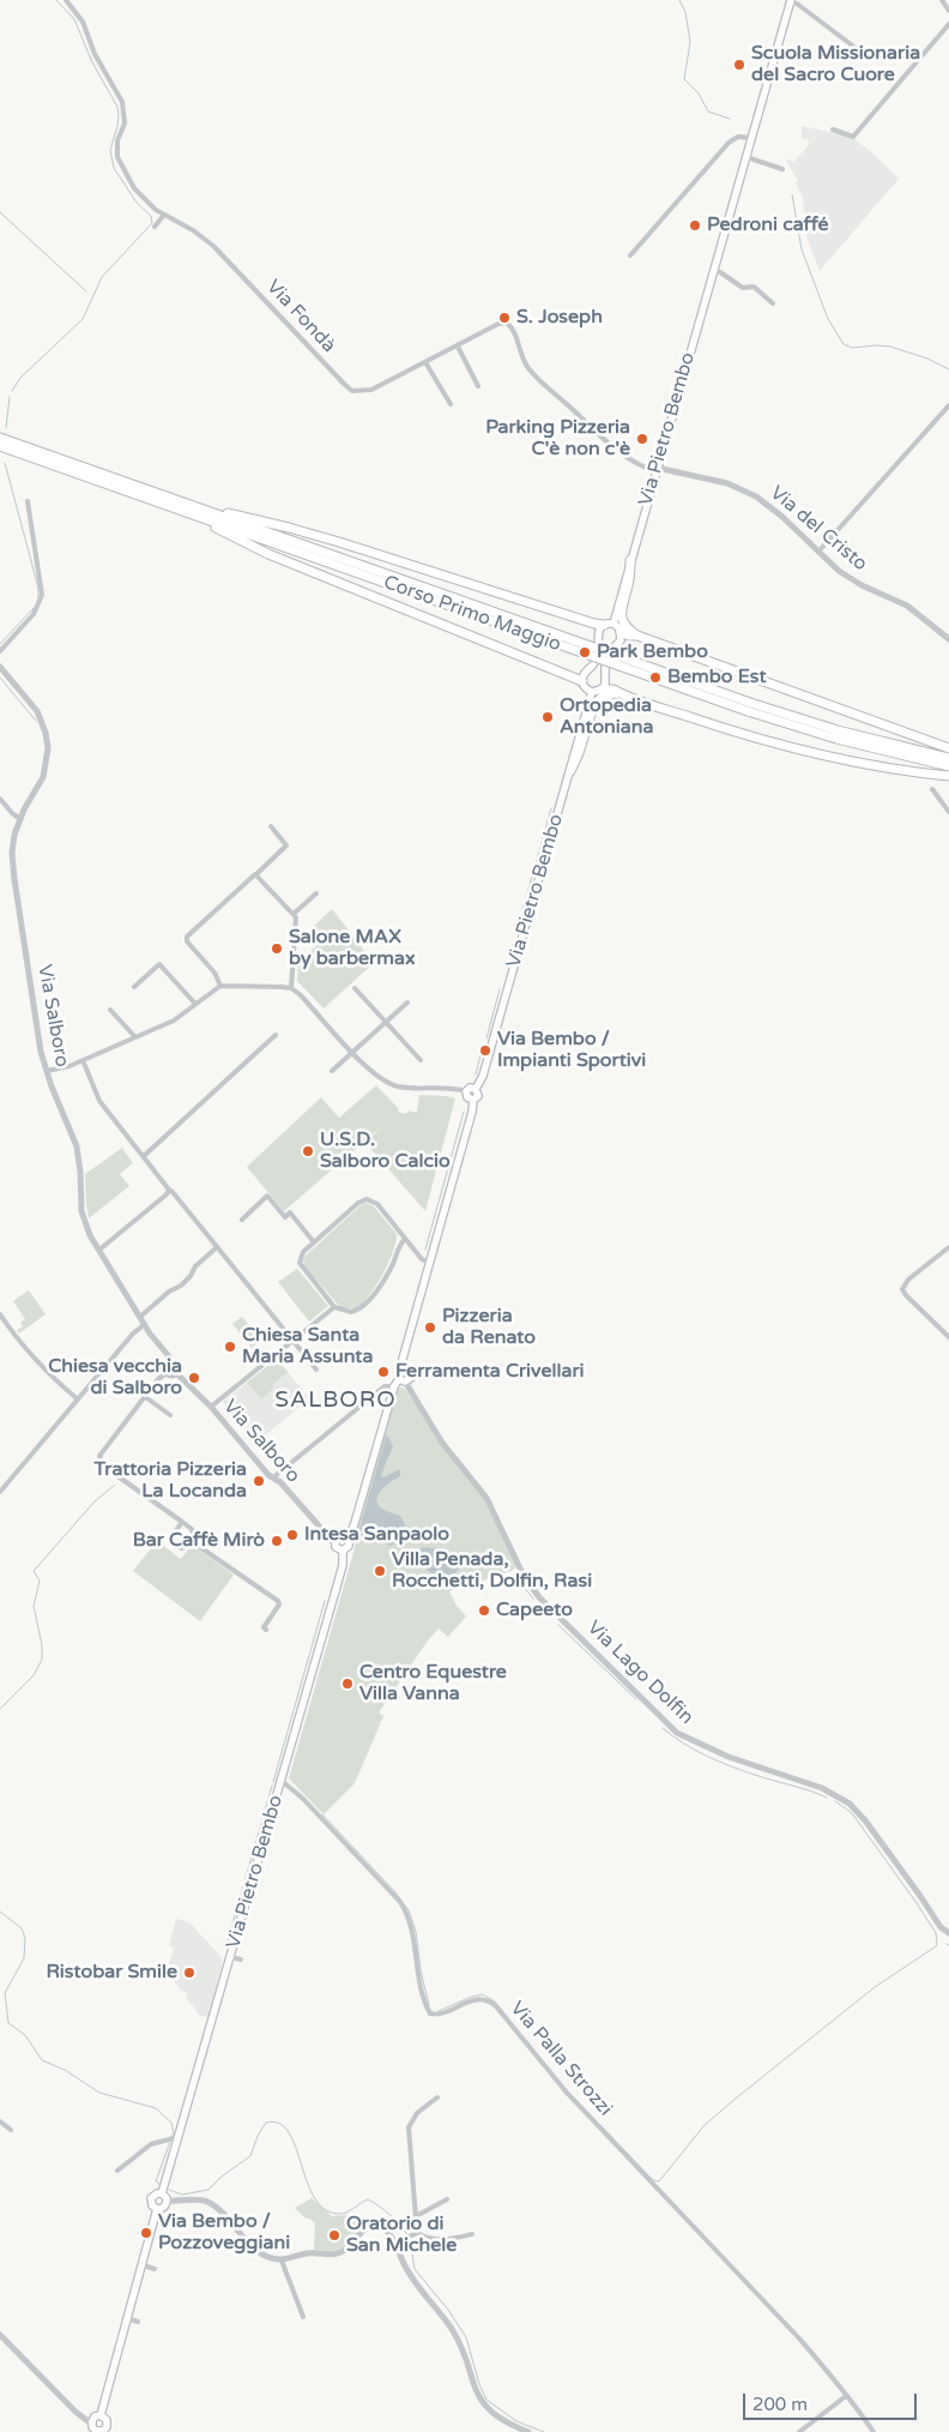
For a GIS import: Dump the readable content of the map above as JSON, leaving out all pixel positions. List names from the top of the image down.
{
  "streets": {
    "highway": ["Corso Primo Maggio"],
    "main road": ["Via Pietro Bembo"],
    "street": [
      "Via Fondà",
      "Via del Cristo",
      "Via Salboro",
      "Via Lago Dolfin",
      "Via Palla Strozzi"
    ]
  },
  "crossings": [
    ["Via Fondà", "Via Pietro Bembo"],
    ["Via Fondà", "Via del Cristo"],
    ["Via Pietro Bembo", "Via del Cristo"],
    ["Via Pietro Bembo", "Via Salboro"],
    ["Via Pietro Bembo", "Via Lago Dolfin"],
    ["Via Pietro Bembo", "Via Palla Strozzi"]
  ],
  "districts": ["SALBORO"],
  "places": [
    "Scuola Missionaria del Sacro Cuore",
    "Pedroni caffé",
    "S. Joseph",
    "Parking Pizzeria C'è non c'è",
    "Park Bembo",
    "Bembo Est",
    "Ortopedia Antoniana",
    "Salone MAX by barbermax",
    "Via Bembo / Impianti Sportivi",
    "U.S.D. Salboro Calcio",
    "Pizzeria da Renato",
    "Chiesa Santa Maria Assunta",
    "Ferramenta Crivellari",
    "Chiesa vecchia di Salboro",
    "Trattoria Pizzeria La Locanda",
    "Intesa Sanpaolo",
    "Bar Caffè Mirò",
    "Villa Penada, Rocchetti, Dolfin, Rasi",
    "Capeeto",
    "Centro Equestre Villa Vanna",
    "Ristobar Smile",
    "Via Bembo / Pozzoveggiani",
    "Oratorio di San Michele"
  ],
  "scale_bar": "200 m"
}
